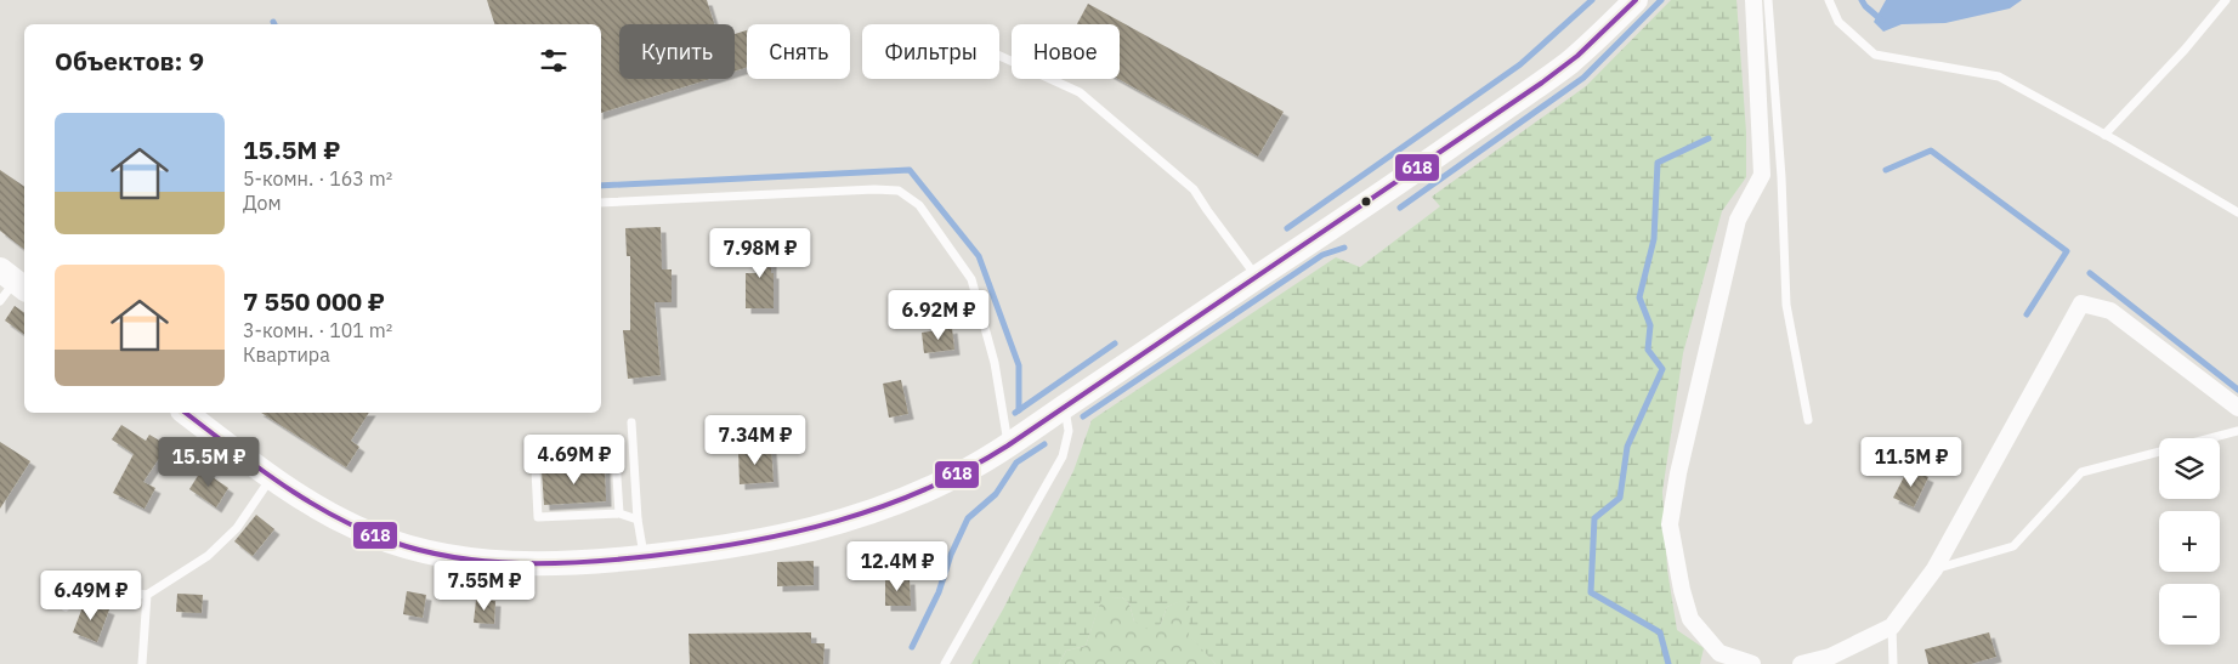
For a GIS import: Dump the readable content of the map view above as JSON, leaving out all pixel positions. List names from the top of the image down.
{
  "lines": ["transit line 618"],
  "page": {
    "chip": [
      "Купить",
      "Снять",
      "Фильтры",
      "Новое"
    ],
    "heading": "Объектов: 9",
    "list": [
      {
        "name": "15.5M ₽",
        "note": "5-комн. · 163 m² · Дом"
      },
      {
        "name": "7 550 000 ₽",
        "note": "3-комн. · 101 m² · Квартира"
      }
    ],
    "price": [
      "7.98M ₽",
      "6.92M ₽",
      "7.34M ₽",
      "4.69M ₽",
      "15.5M ₽",
      "11.5M ₽",
      "12.4M ₽",
      "7.55M ₽",
      "6.49M ₽"
    ],
    "map_buttons": ["+", "−"]
  }
}
